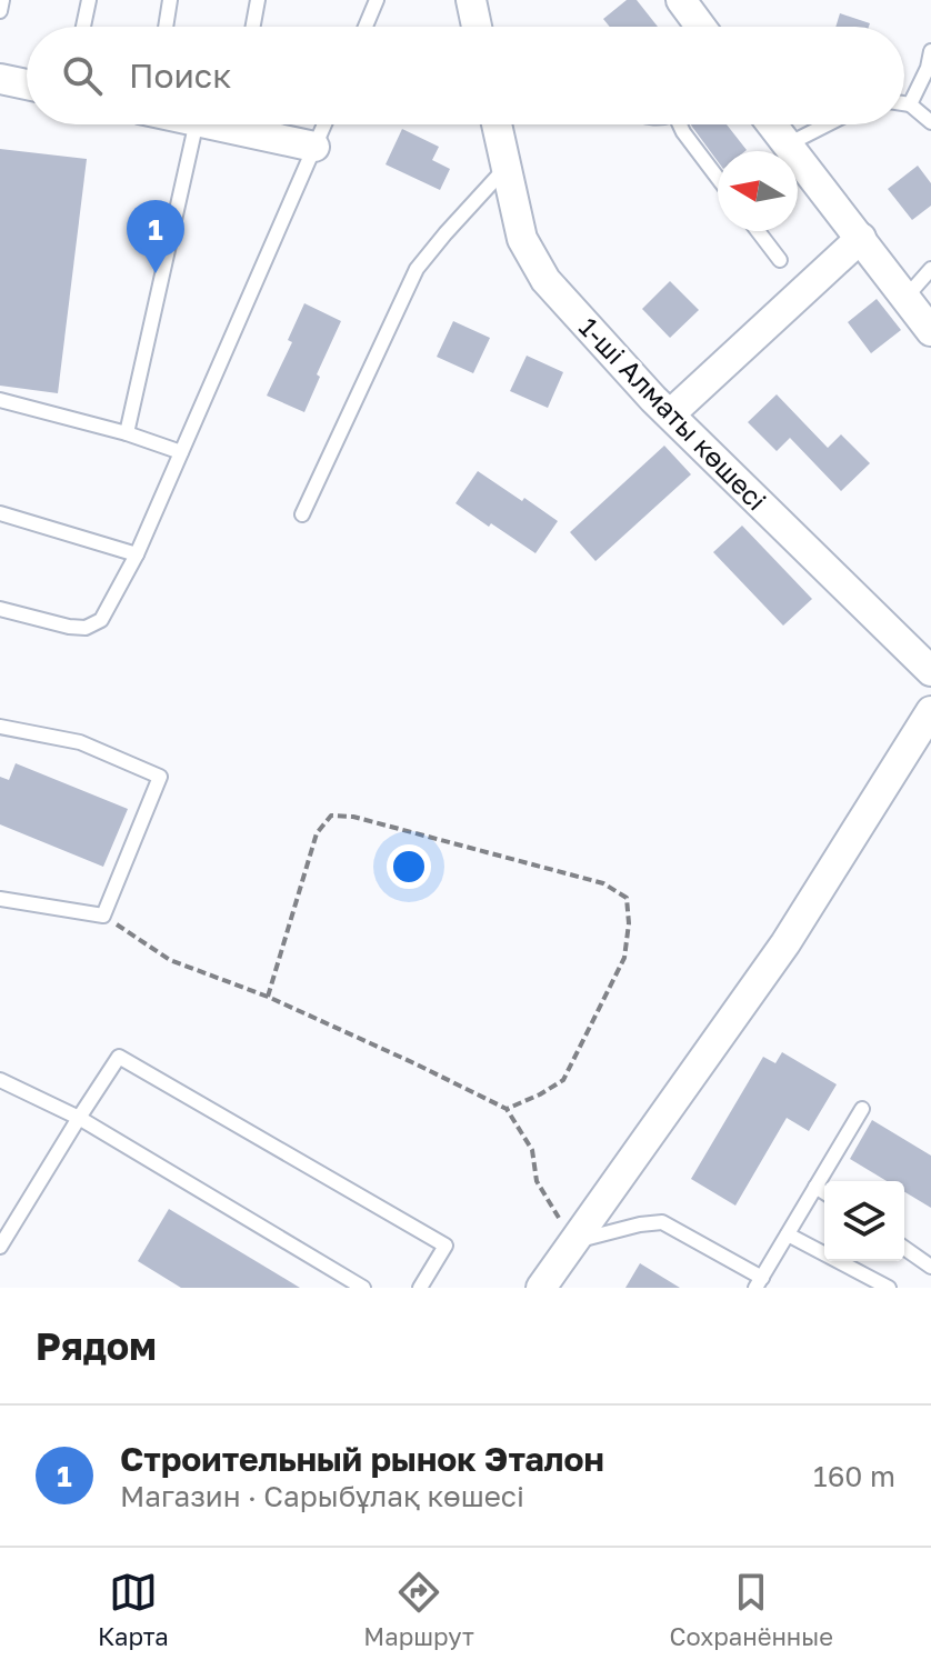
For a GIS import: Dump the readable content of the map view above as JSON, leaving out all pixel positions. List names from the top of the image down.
{
  "streets": {
    "street": ["1-ші Алматы көшесі"]
  },
  "north": "left",
  "page": {
    "search": "Поиск",
    "pins": "1",
    "heading": "Рядом",
    "list": [
      {
        "mark": "1",
        "name": "Строительный рынок Эталон",
        "note": "Магазин · Сарыбұлақ көшесі",
        "value": "160 m"
      }
    ],
    "nav": ["Карта", "Маршрут", "Сохранённые"]
  }
}
